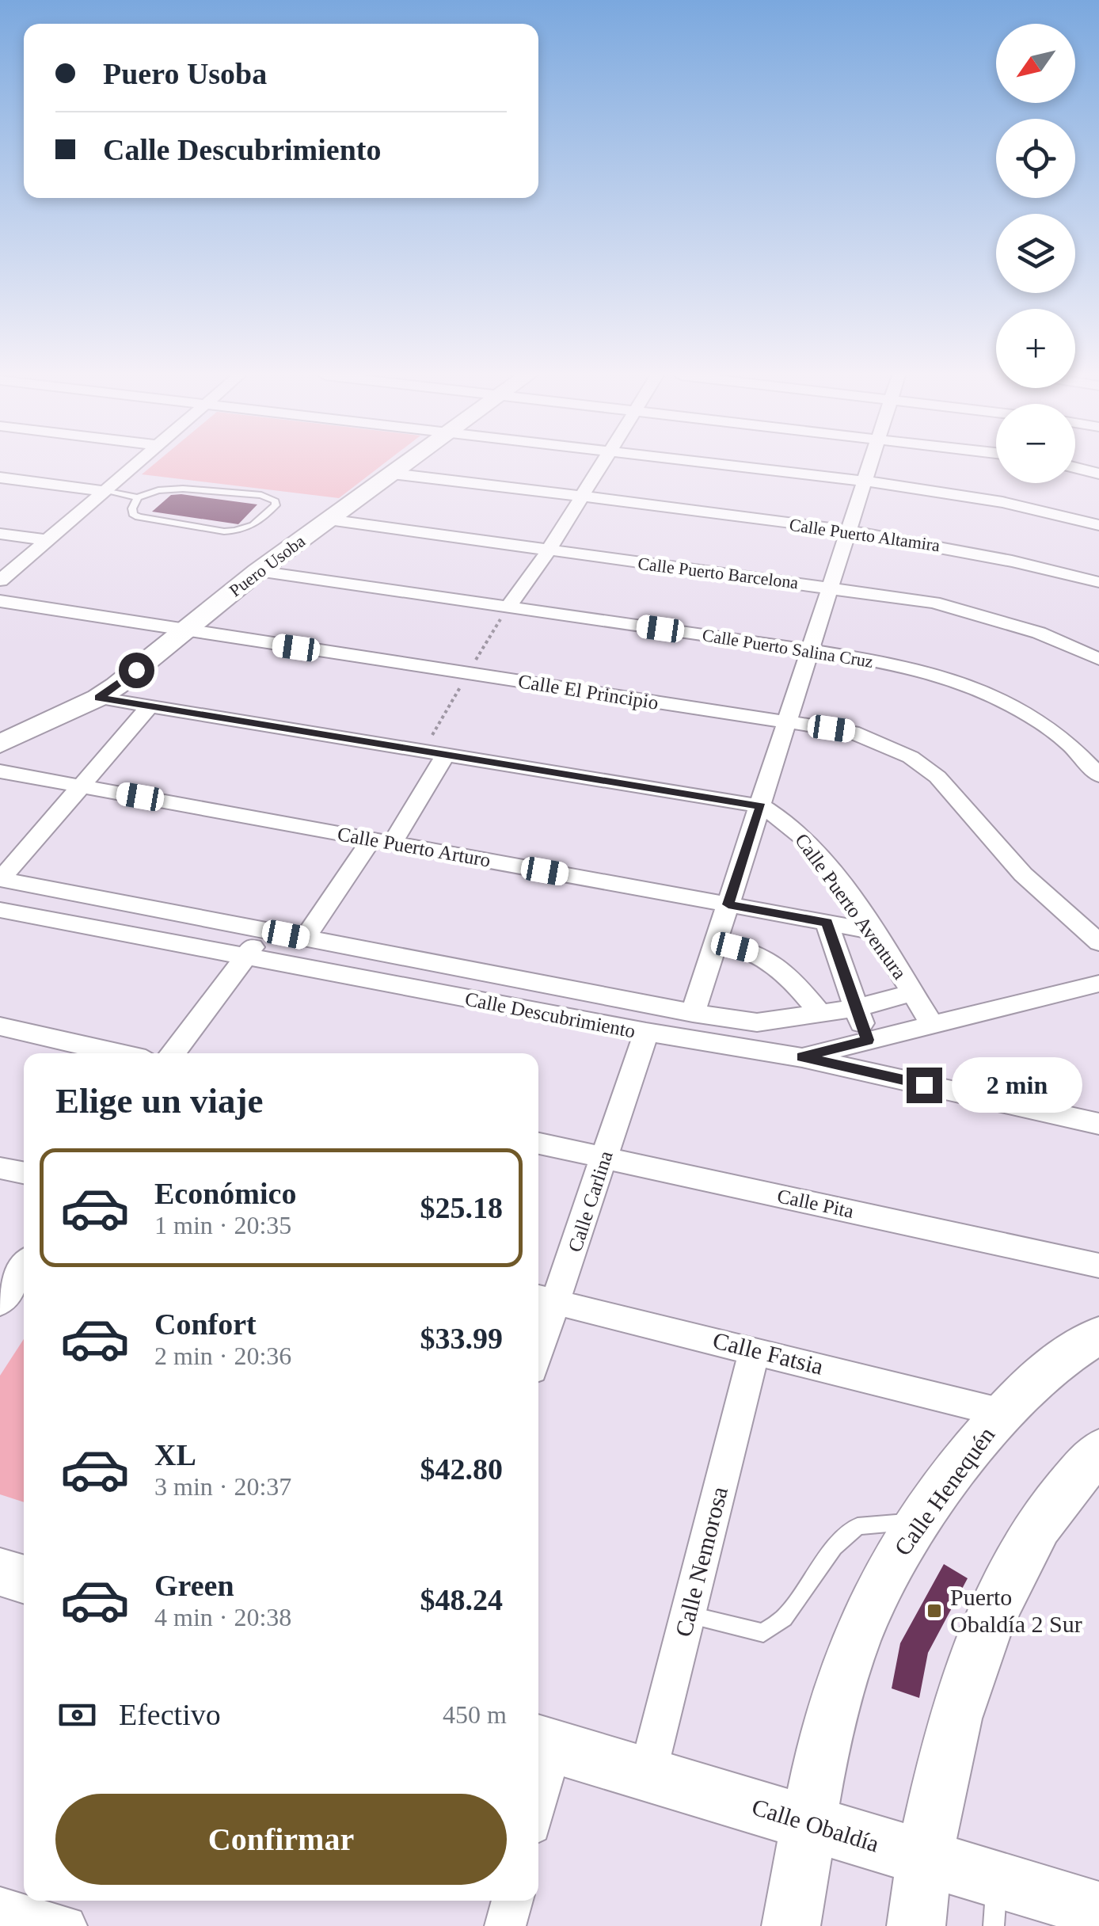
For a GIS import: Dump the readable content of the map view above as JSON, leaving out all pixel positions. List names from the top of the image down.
{
  "streets": {
    "street": [
      "Calle Puerto Altamira",
      "Puero Usoba",
      "Calle Puerto Barcelona",
      "Calle Puerto Salina Cruz",
      "Calle El Principio",
      "Calle Puerto Arturo",
      "Calle Puerto Aventura",
      "Calle Descubrimiento",
      "Calle Carlina",
      "Calle Pita",
      "Calle Fatsia",
      "Calle Henequén",
      "Calle Nemorosa",
      "Calle Obaldía"
    ]
  },
  "crossings": [
    ["Calle Puerto Altamira", "Puero Usoba"],
    ["Puero Usoba", "Calle Puerto Barcelona"],
    ["Puero Usoba", "Calle Puerto Salina Cruz"],
    ["Puero Usoba", "Calle El Principio"],
    ["Puero Usoba", "Calle Puerto Aventura"],
    ["Calle Puerto Arturo", "Calle Puerto Aventura"],
    ["Calle Puerto Aventura", "Calle Descubrimiento"],
    ["Calle Descubrimiento", "Calle Carlina"],
    ["Calle Carlina", "Calle Pita"],
    ["Calle Carlina", "Calle Fatsia"],
    ["Calle Fatsia", "Calle Henequén"],
    ["Calle Fatsia", "Calle Nemorosa"],
    ["Calle Henequén", "Calle Obaldía"],
    ["Calle Nemorosa", "Calle Obaldía"]
  ],
  "places": {
    "transit": ["Puerto Obaldía 2 Sur"]
  },
  "north": "bottom left",
  "page": {
    "map_buttons": ["+", "−"],
    "banner": ["Puero Usoba", "Calle Descubrimiento"],
    "heading": "Elige un viaje",
    "bubble": "2 min",
    "list": [
      {
        "name": "Económico",
        "note": "1 min · 20:35",
        "value": "$25.18"
      },
      {
        "name": "Confort",
        "note": "2 min · 20:36",
        "value": "$33.99"
      },
      {
        "name": "XL",
        "note": "3 min · 20:37",
        "value": "$42.80"
      },
      {
        "name": "Green",
        "note": "4 min · 20:38",
        "value": "$48.24"
      }
    ],
    "pay": ["Efectivo", "450 m"],
    "buttons": "Confirmar"
  }
}
